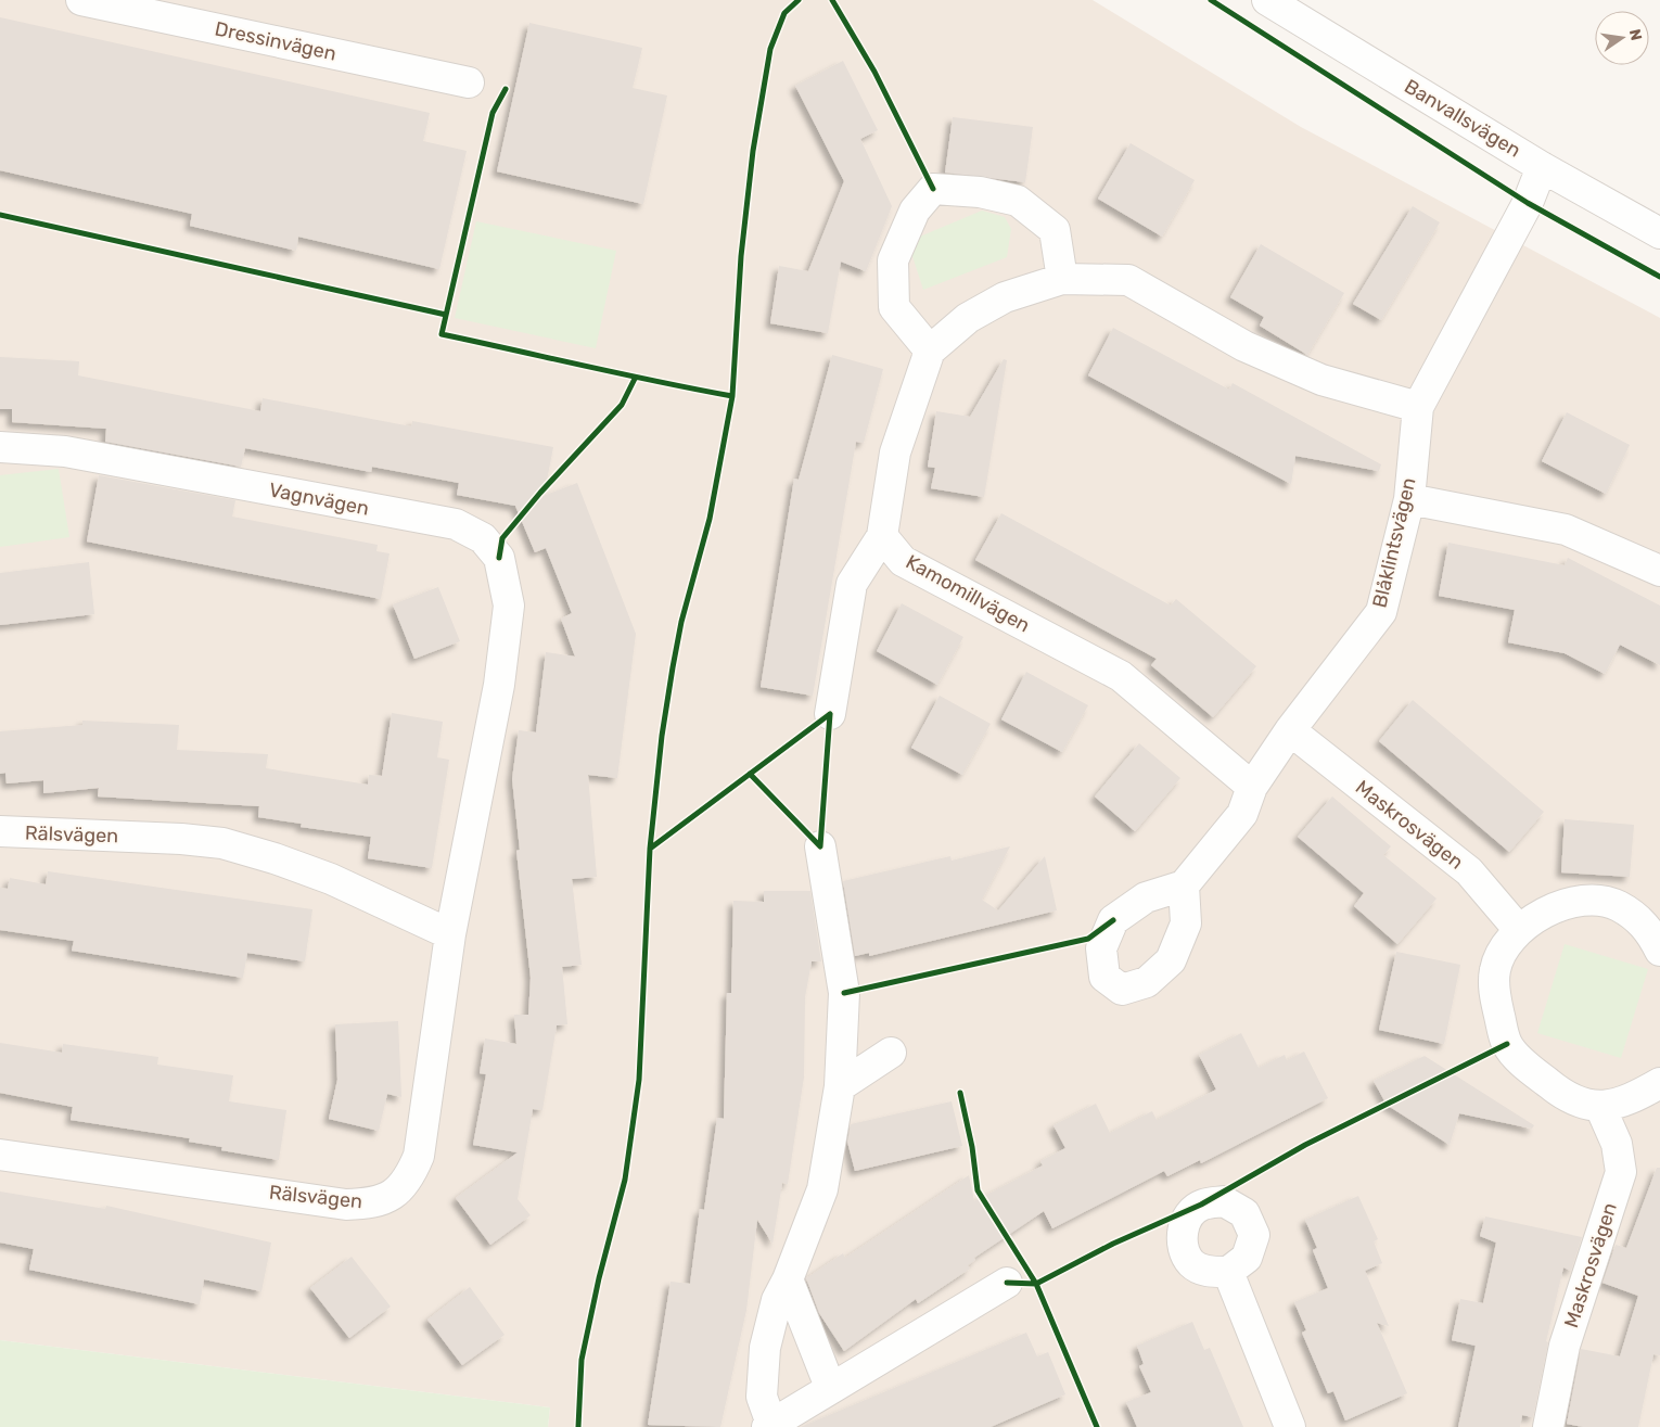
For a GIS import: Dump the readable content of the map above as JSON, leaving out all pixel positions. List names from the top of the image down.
{
  "streets": {
    "street": [
      "Dressinvägen",
      "Banvallsvägen",
      "Vagnvägen",
      "Blåklintsvägen",
      "Kamomillvägen",
      "Maskrosvägen",
      "Rälsvägen"
    ]
  },
  "crossings": [
    ["Banvallsvägen", "Blåklintsvägen"],
    ["Vagnvägen", "Rälsvägen"],
    ["Blåklintsvägen", "Kamomillvägen"],
    ["Blåklintsvägen", "Maskrosvägen"]
  ],
  "north": "right"
}
